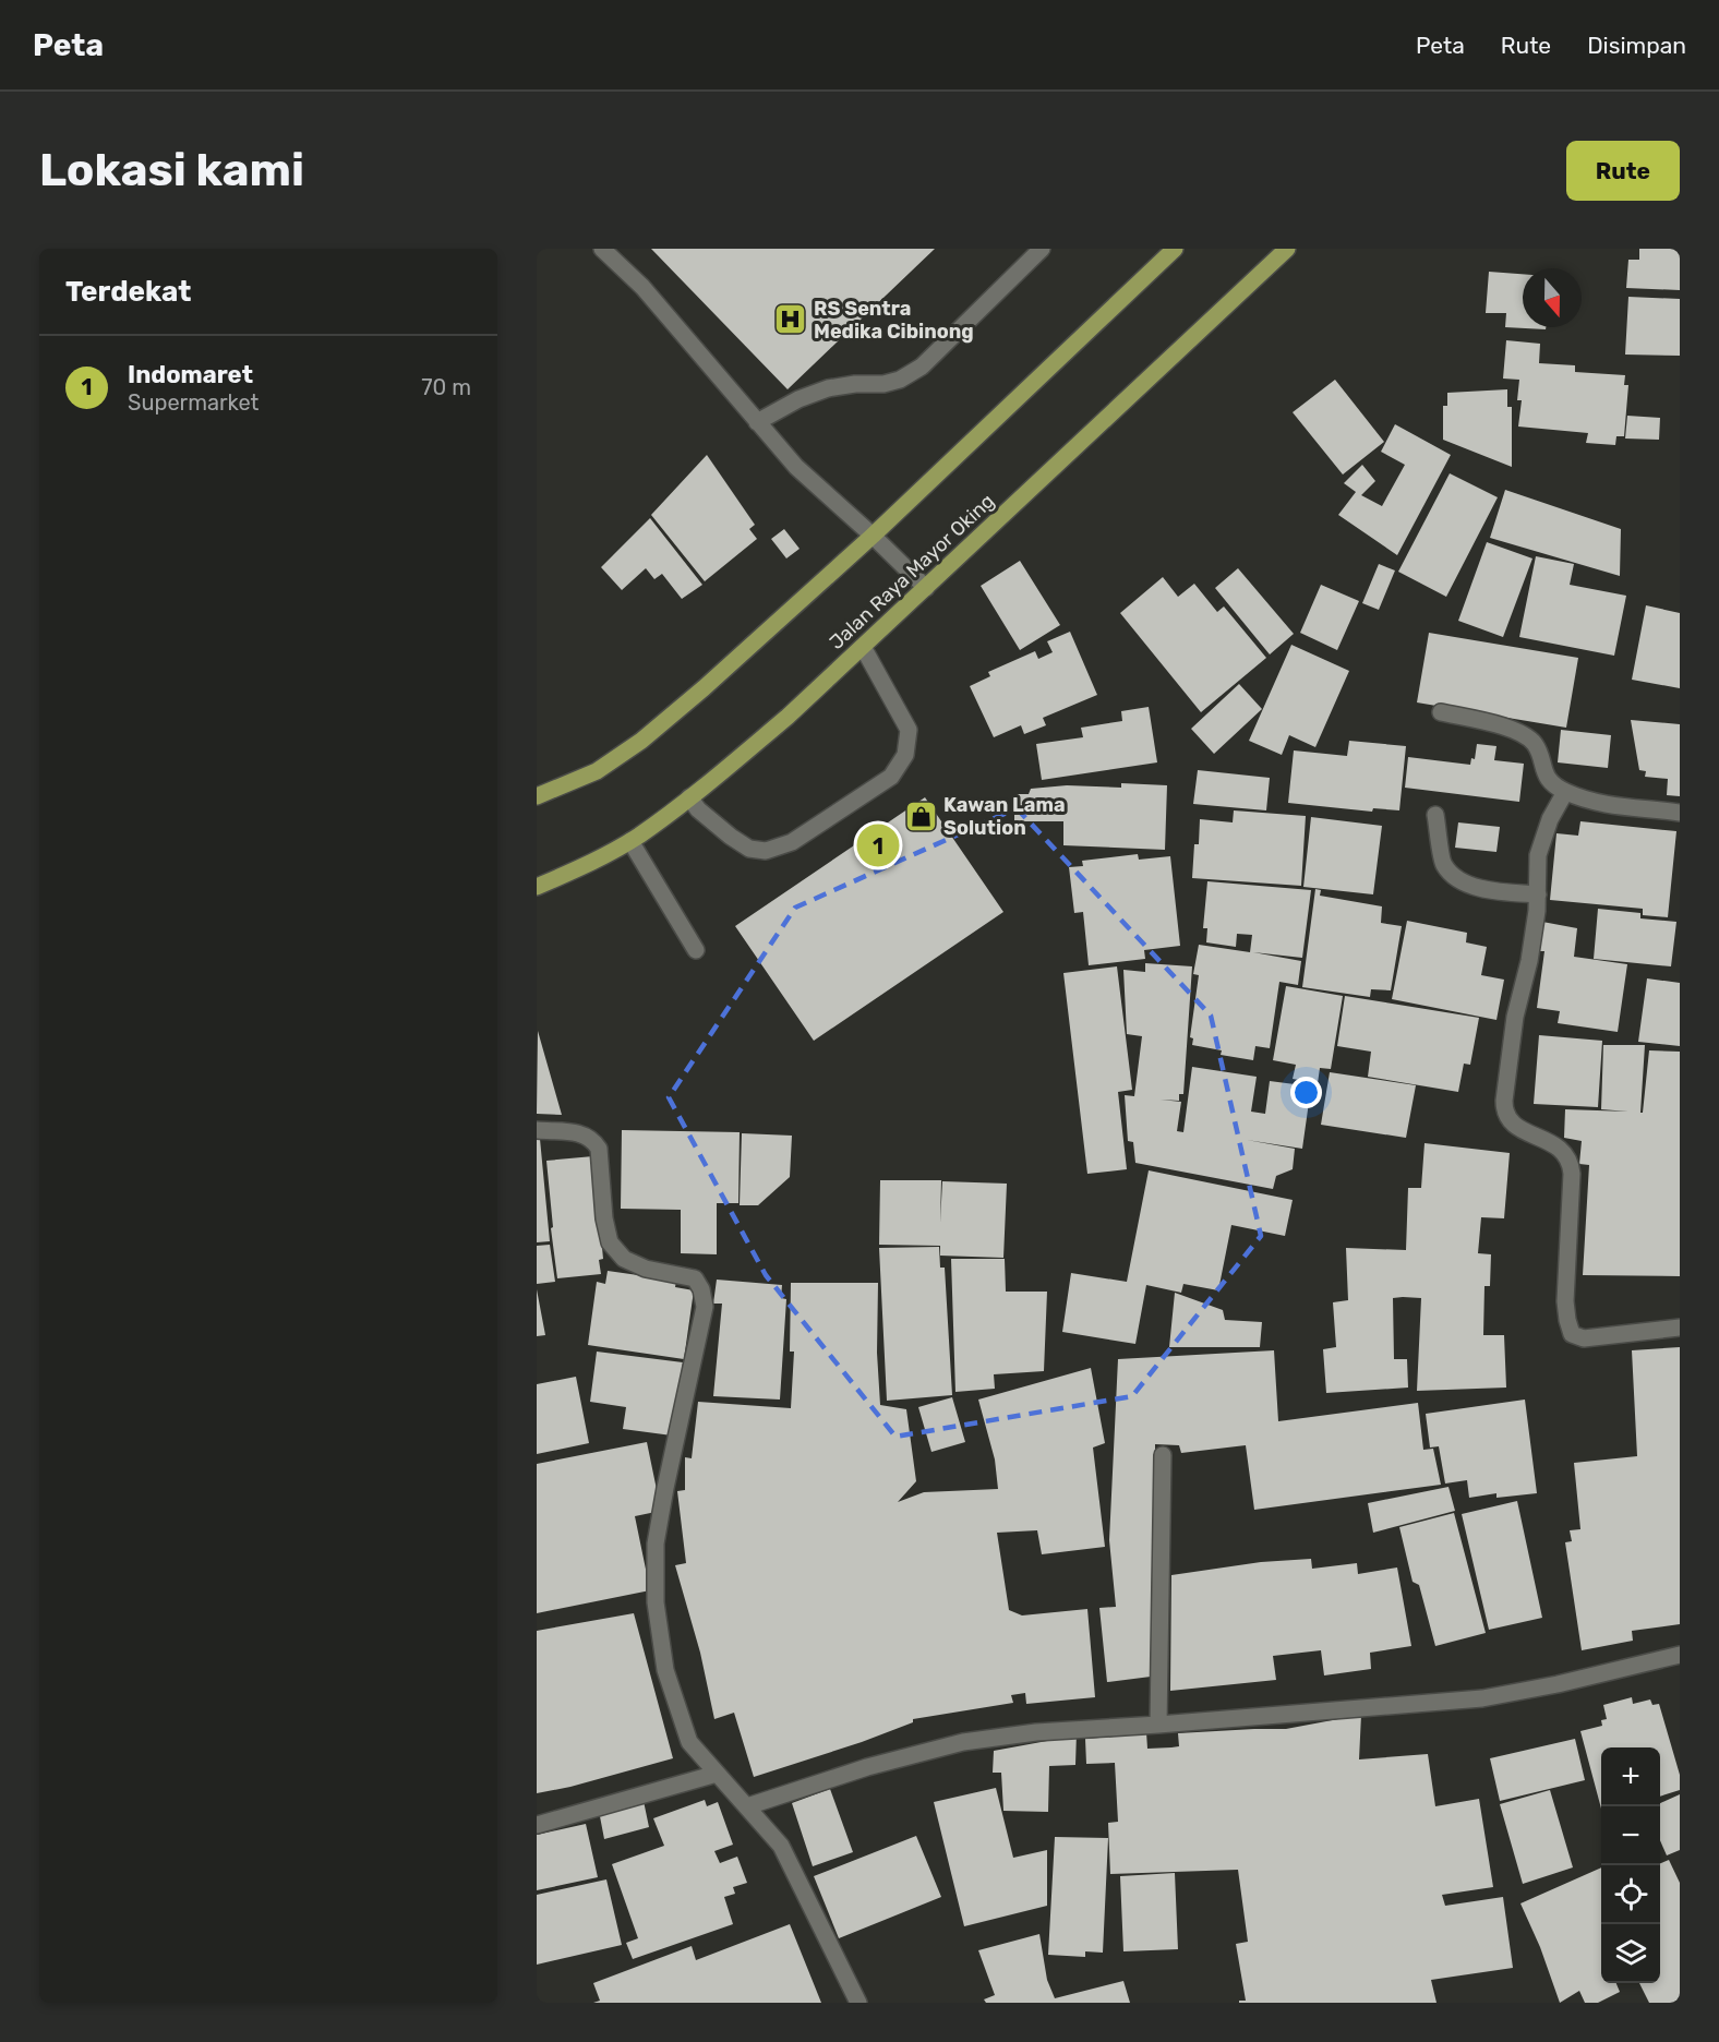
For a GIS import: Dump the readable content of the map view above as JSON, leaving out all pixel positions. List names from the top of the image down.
{
  "streets": {
    "main road": ["Jalan Raya Mayor Oking"]
  },
  "places": {
    "hospital": ["RS Sentra Medika Cibinong"],
    "shop": ["Kawan Lama Solution"]
  },
  "north": "bottom",
  "page": {
    "header": "Peta",
    "nav": ["Peta", "Rute", "Disimpan"],
    "buttons": "Rute",
    "title": "Lokasi kami",
    "heading": "Terdekat",
    "list": [
      {
        "mark": "1",
        "name": "Indomaret",
        "note": "Supermarket",
        "value": "70 m"
      }
    ],
    "pins": "1",
    "map_buttons": ["+", "−"]
  }
}
